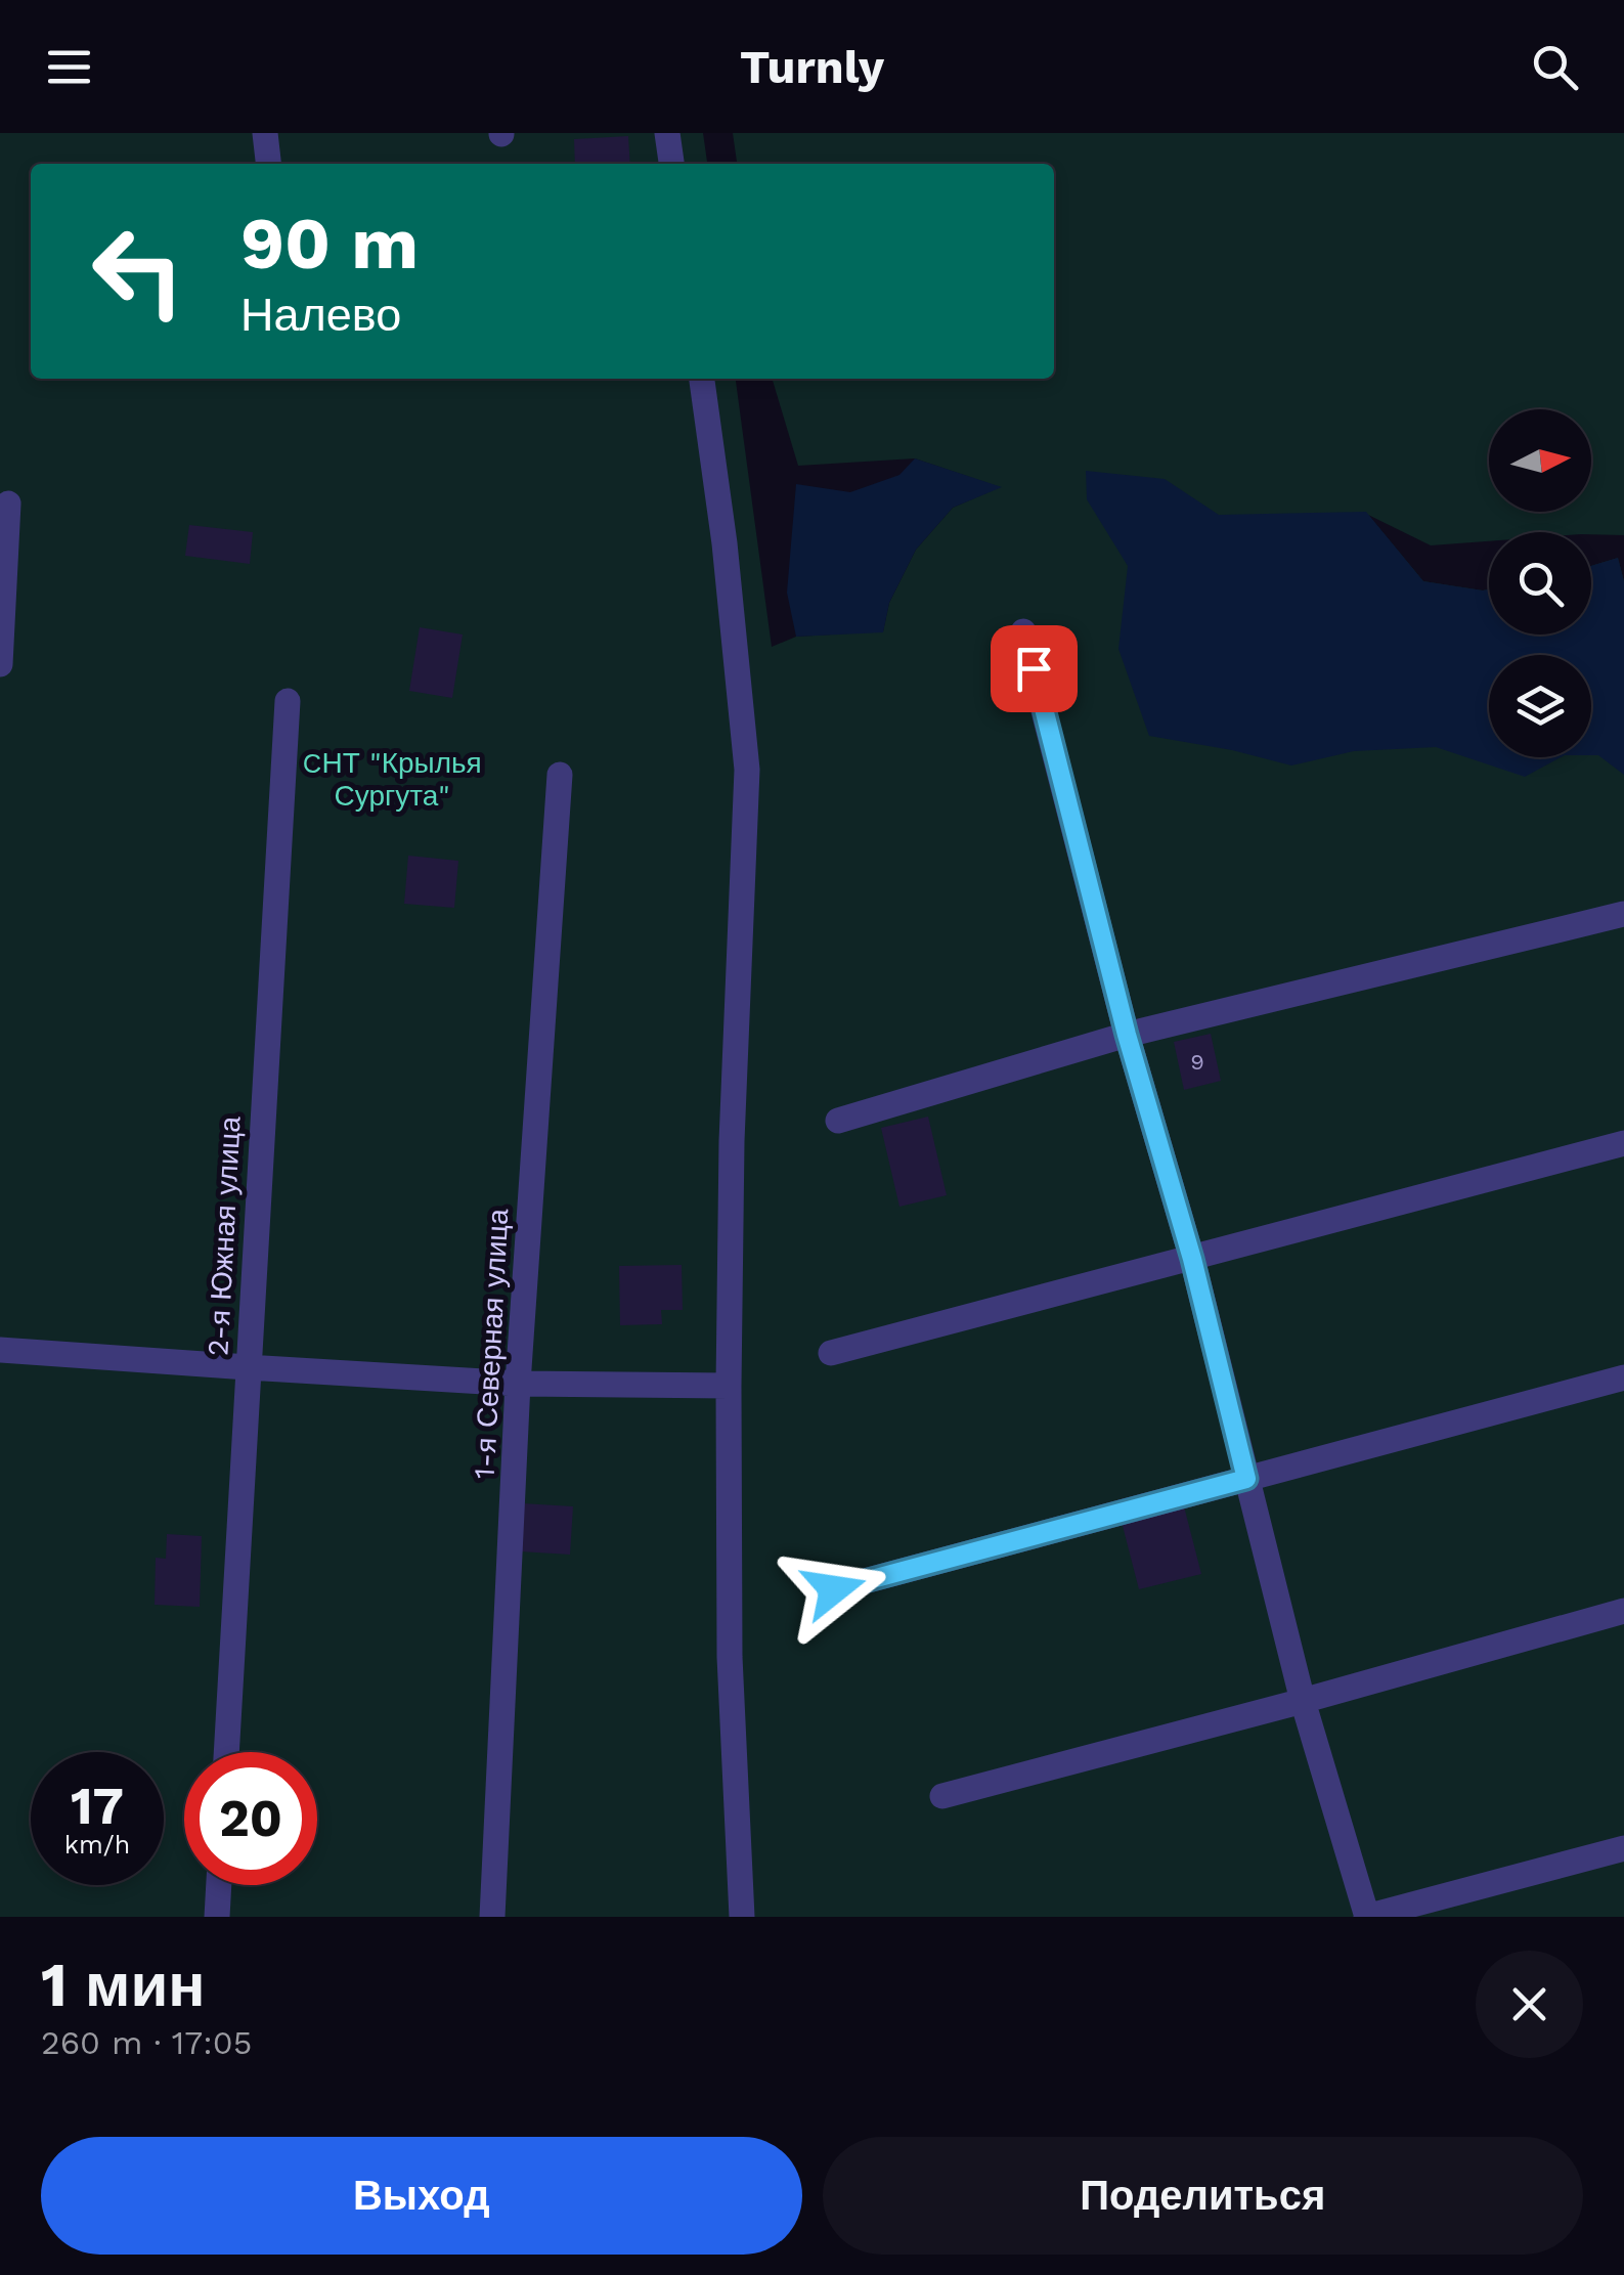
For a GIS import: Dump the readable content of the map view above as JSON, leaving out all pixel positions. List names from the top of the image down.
{
  "streets": {
    "street": ["2-я Южная улица", "1-я Северная улица"]
  },
  "parks": ["CНТ \"Крылья Сургута\""],
  "house_numbers": ["9"],
  "north": "right",
  "page": {
    "header": "Turnly",
    "turn": ["90 m", "Налево"],
    "speed": "17 km/h",
    "limit": "20",
    "heading": ["1 мин", "260 m · 17:05"],
    "buttons": ["Выход", "Поделиться"]
  }
}
